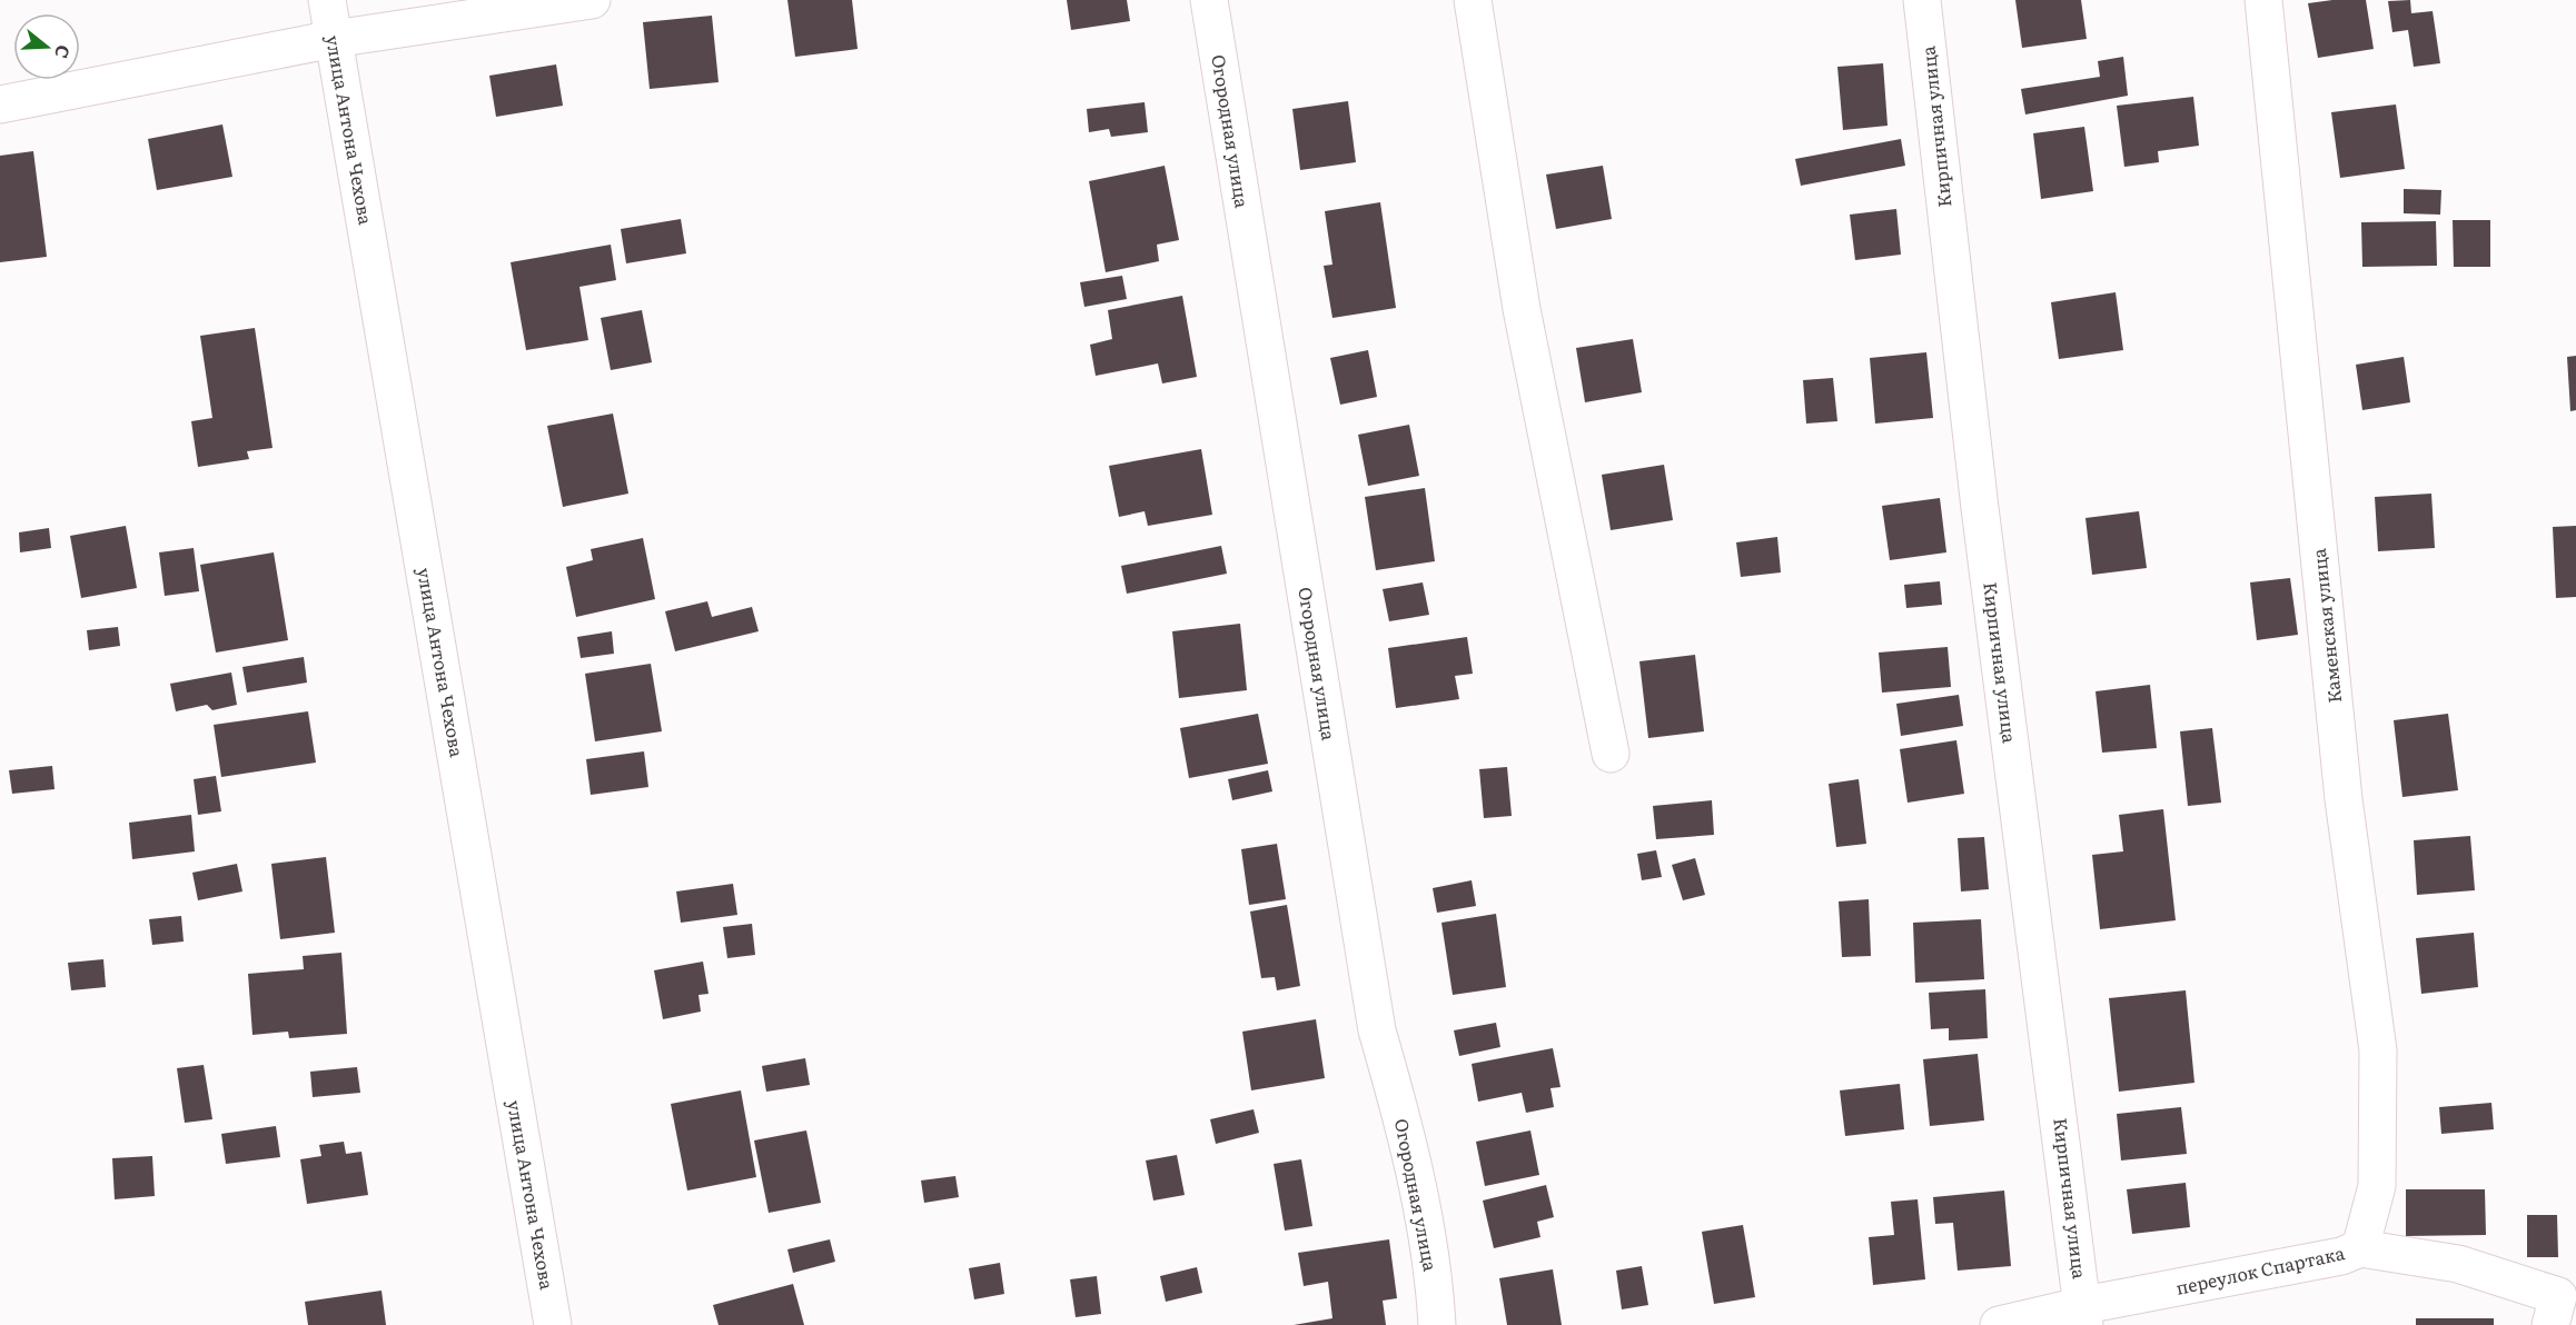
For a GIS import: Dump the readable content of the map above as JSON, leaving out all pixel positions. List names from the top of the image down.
{
  "streets": {
    "street": [
      "Кирпичная улица",
      "улица Антона Чехова",
      "Огородная улица",
      "Каменская улица",
      "переулок Спартака"
    ]
  },
  "crossings": [
    ["Кирпичная улица", "переулок Спартака"],
    ["Каменская улица", "переулок Спартака"]
  ],
  "north": "right"
}
